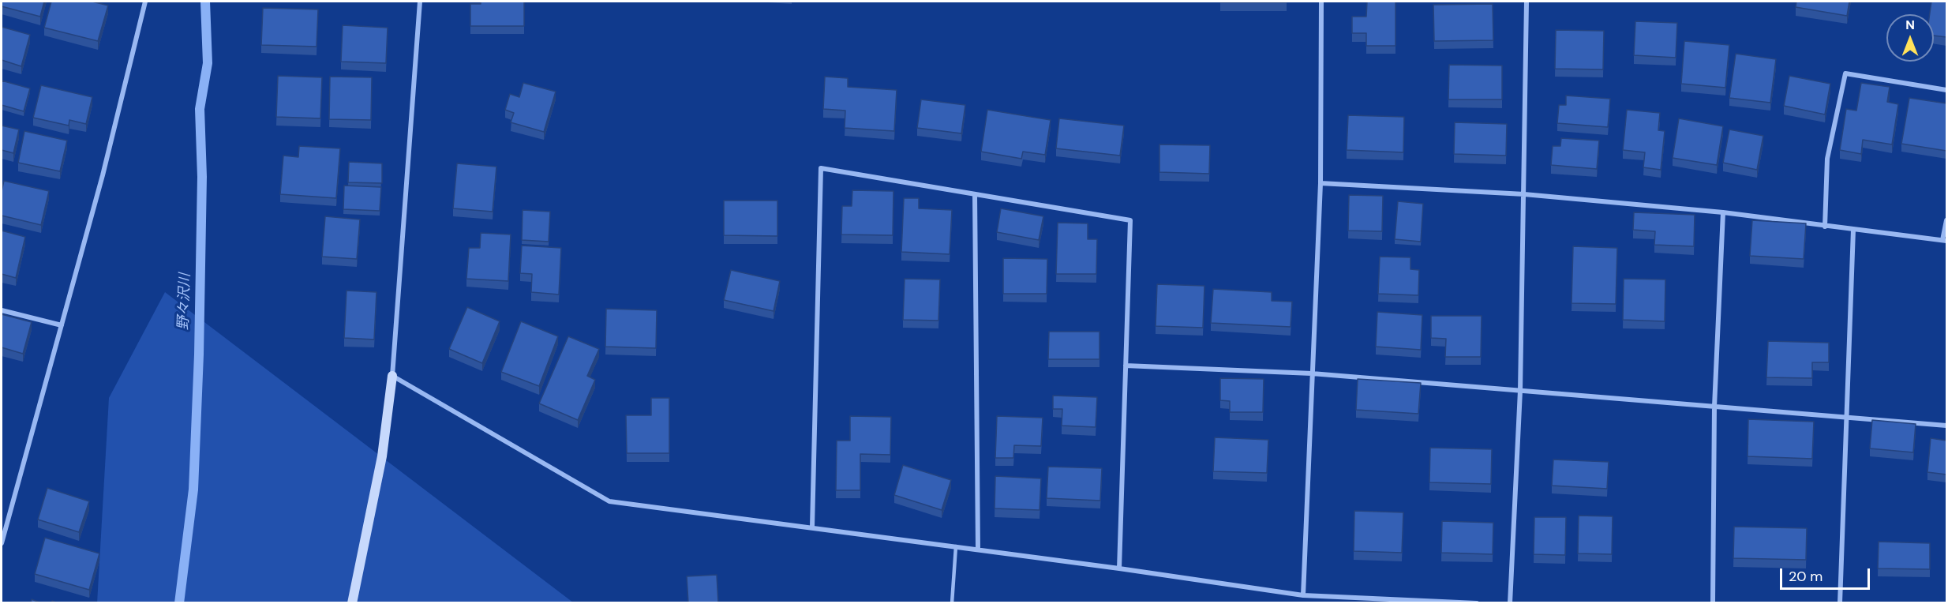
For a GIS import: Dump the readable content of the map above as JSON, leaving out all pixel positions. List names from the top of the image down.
{
  "water": ["野々沢川"],
  "scale_bar": "20 m",
  "north": "top"
}
